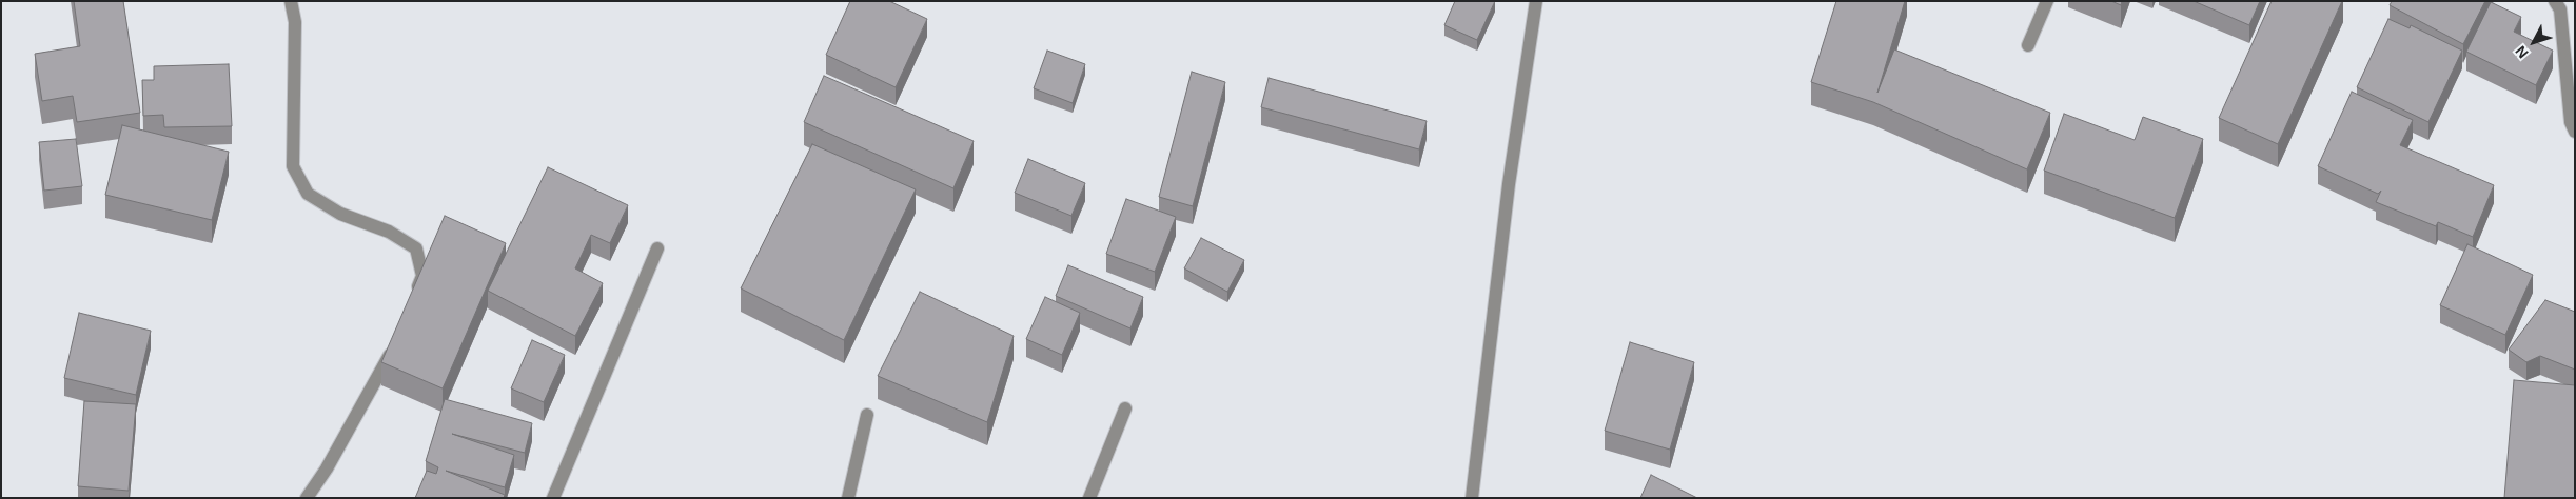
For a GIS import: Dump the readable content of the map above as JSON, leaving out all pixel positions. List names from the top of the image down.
{
  "north": "bottom left"
}
